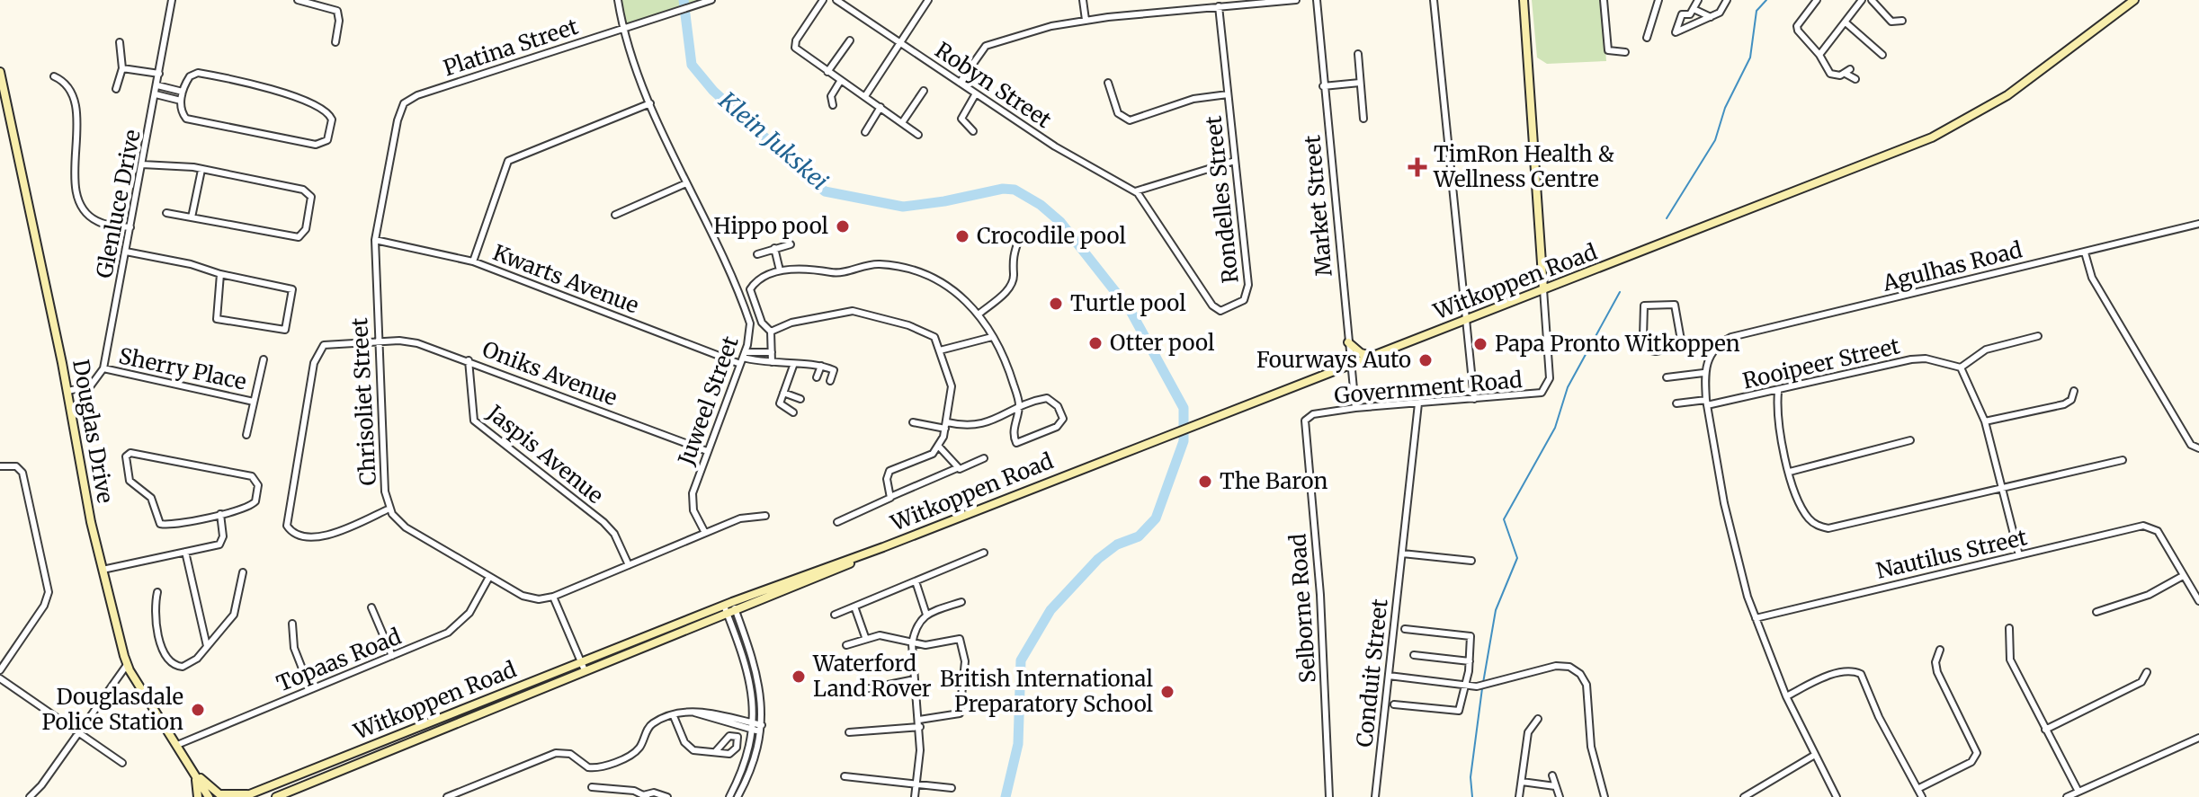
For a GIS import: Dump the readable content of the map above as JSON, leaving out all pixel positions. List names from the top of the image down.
{
  "streets": {
    "main road": ["Witkoppen Road", "Douglas Drive"],
    "street": [
      "Platina Street",
      "Robyn Street",
      "Rondelles Street",
      "Glenluce Drive",
      "Market Street",
      "Agulhas Road",
      "Kwarts Avenue",
      "Rooipeer Street",
      "Sherry Place",
      "Oniks Avenue",
      "Government Road",
      "Juweel Street",
      "Chrisoliet Street",
      "Jaspis Avenue",
      "Nautilus Street",
      "Selborne Road",
      "Topaas Road",
      "Conduit Street"
    ]
  },
  "crossings": [
    ["Platina Street", "Juweel Street"],
    ["Platina Street", "Chrisoliet Street"],
    ["Robyn Street", "Rondelles Street"],
    ["Glenluce Drive", "Sherry Place"],
    ["Market Street", "Witkoppen Road"],
    ["Market Street", "Government Road"],
    ["Kwarts Avenue", "Juweel Street"],
    ["Kwarts Avenue", "Chrisoliet Street"],
    ["Witkoppen Road", "Government Road"],
    ["Oniks Avenue", "Juweel Street"],
    ["Oniks Avenue", "Chrisoliet Street"],
    ["Oniks Avenue", "Jaspis Avenue"],
    ["Government Road", "Selborne Road"],
    ["Government Road", "Conduit Street"],
    ["Juweel Street", "Chrisoliet Street"],
    ["Chrisoliet Street", "Jaspis Avenue"],
    ["Chrisoliet Street", "Topaas Road"],
    ["Douglas Drive", "Topaas Road"]
  ],
  "water": ["Klein Jukskei"],
  "places": {
    "health": ["TimRon Health & Wellness Centre"],
    "other": [
      "Hippo pool",
      "Crocodile pool",
      "Turtle pool",
      "Otter pool",
      "Papa Pronto Witkoppen",
      "Fourways Auto",
      "The Baron",
      "Waterford Land Rover",
      "British International Preparatory School",
      "Douglasdale Police Station"
    ]
  }
}
